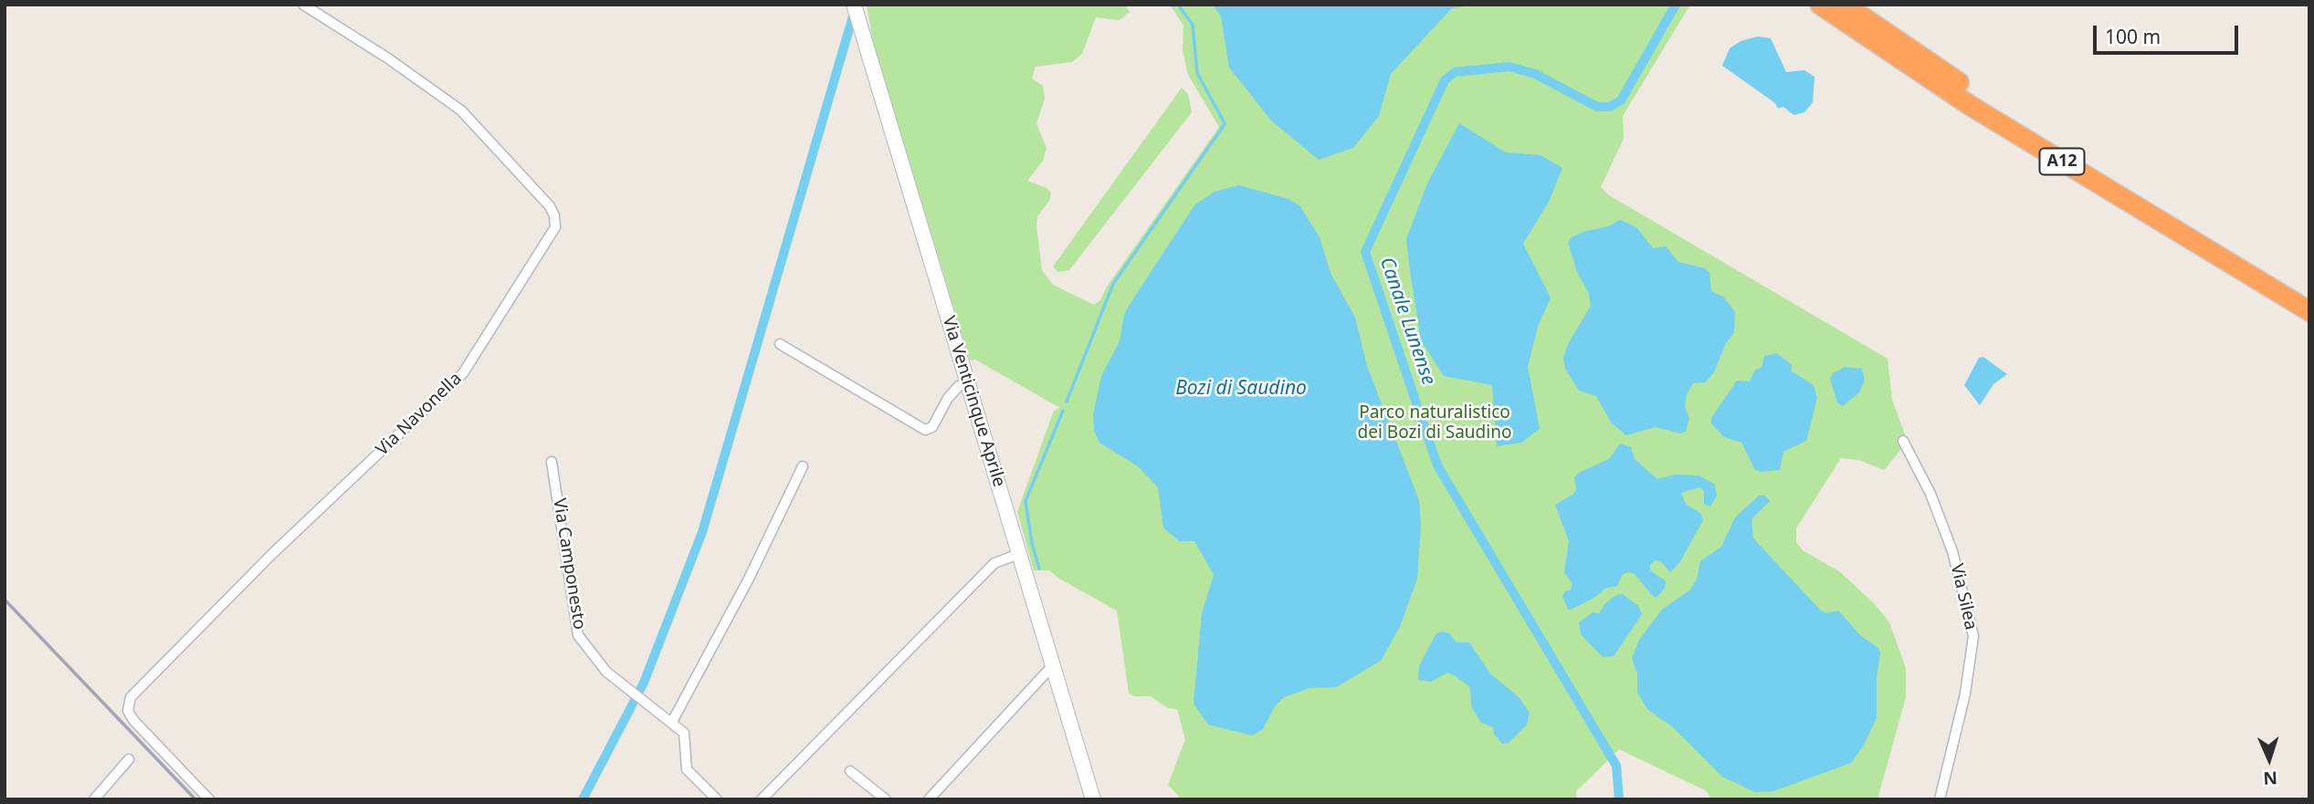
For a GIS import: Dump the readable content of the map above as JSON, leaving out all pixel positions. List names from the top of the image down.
{
  "streets": {
    "highway": ["A12"],
    "main road": ["Via Venticinque Aprile"],
    "street": ["Via Navonella", "Via Camponesto", "Via Silea"]
  },
  "water": ["Canale Lunense", "Bozi di Saudino"],
  "parks": ["Parco naturalistico dei Bozi di Saudino"],
  "scale_bar": "100 m",
  "north": "bottom"
}
